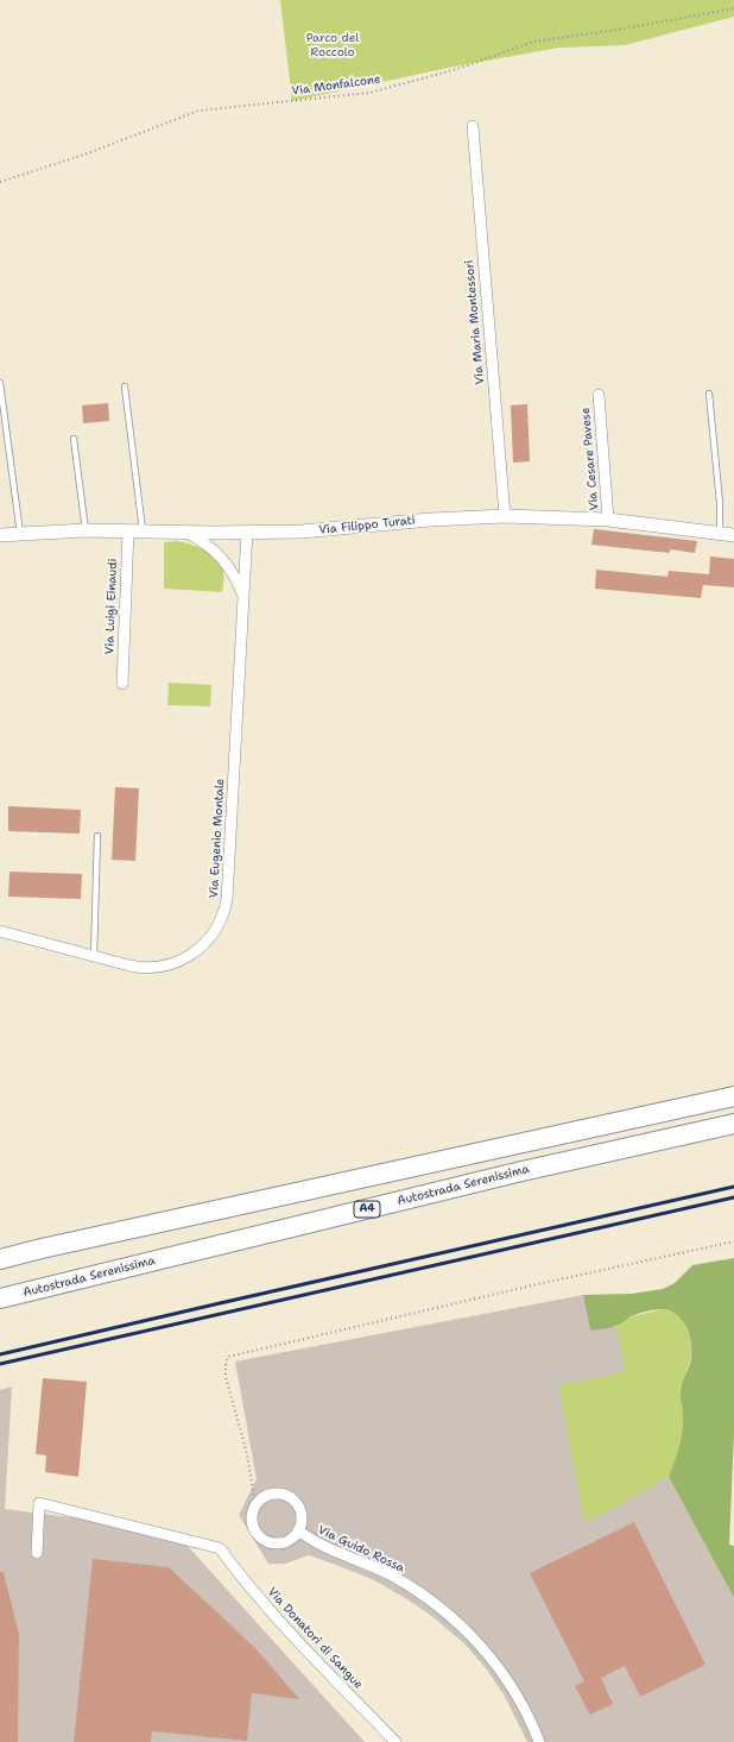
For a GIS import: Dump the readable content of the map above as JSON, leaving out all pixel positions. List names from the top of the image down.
{
  "streets": {
    "highway": ["Autostrada Serenissima", "A4"],
    "street": [
      "Via Maria Montessori",
      "Via Cesare Pavese",
      "Via Filippo Turati",
      "Via Luigi Einaudi",
      "Via Eugenio Montale",
      "Via Guido Rossa",
      "Via Donatori di Sangue"
    ],
    "path": ["Via Monfalcone"]
  },
  "crossings": [
    ["Via Maria Montessori", "Via Filippo Turati"],
    ["Via Cesare Pavese", "Via Filippo Turati"],
    ["Via Filippo Turati", "Via Luigi Einaudi"],
    ["Via Filippo Turati", "Via Eugenio Montale"]
  ],
  "parks": ["Parco del Roccolo"]
}
